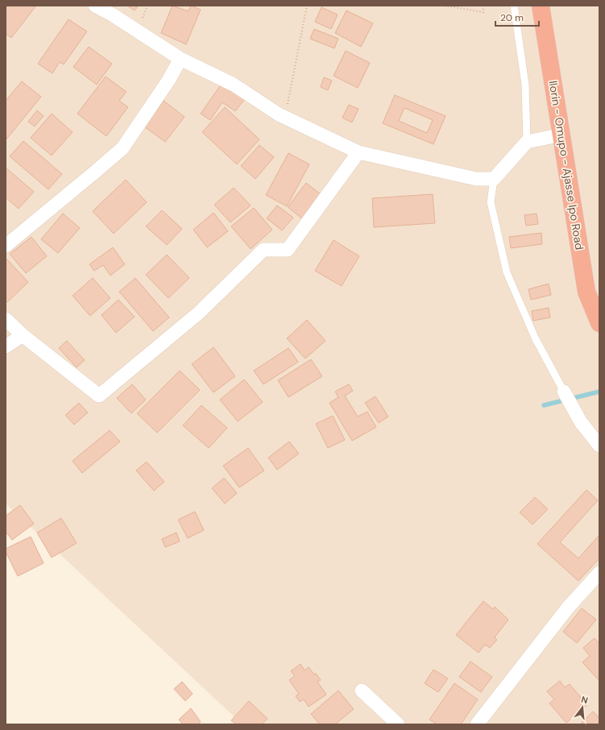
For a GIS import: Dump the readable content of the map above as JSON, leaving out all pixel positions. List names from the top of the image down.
{
  "streets": {
    "highway": ["Ilorin - Omupo - Ajasse Ipo Road"]
  },
  "scale_bar": "20 m",
  "north": "top"
}
